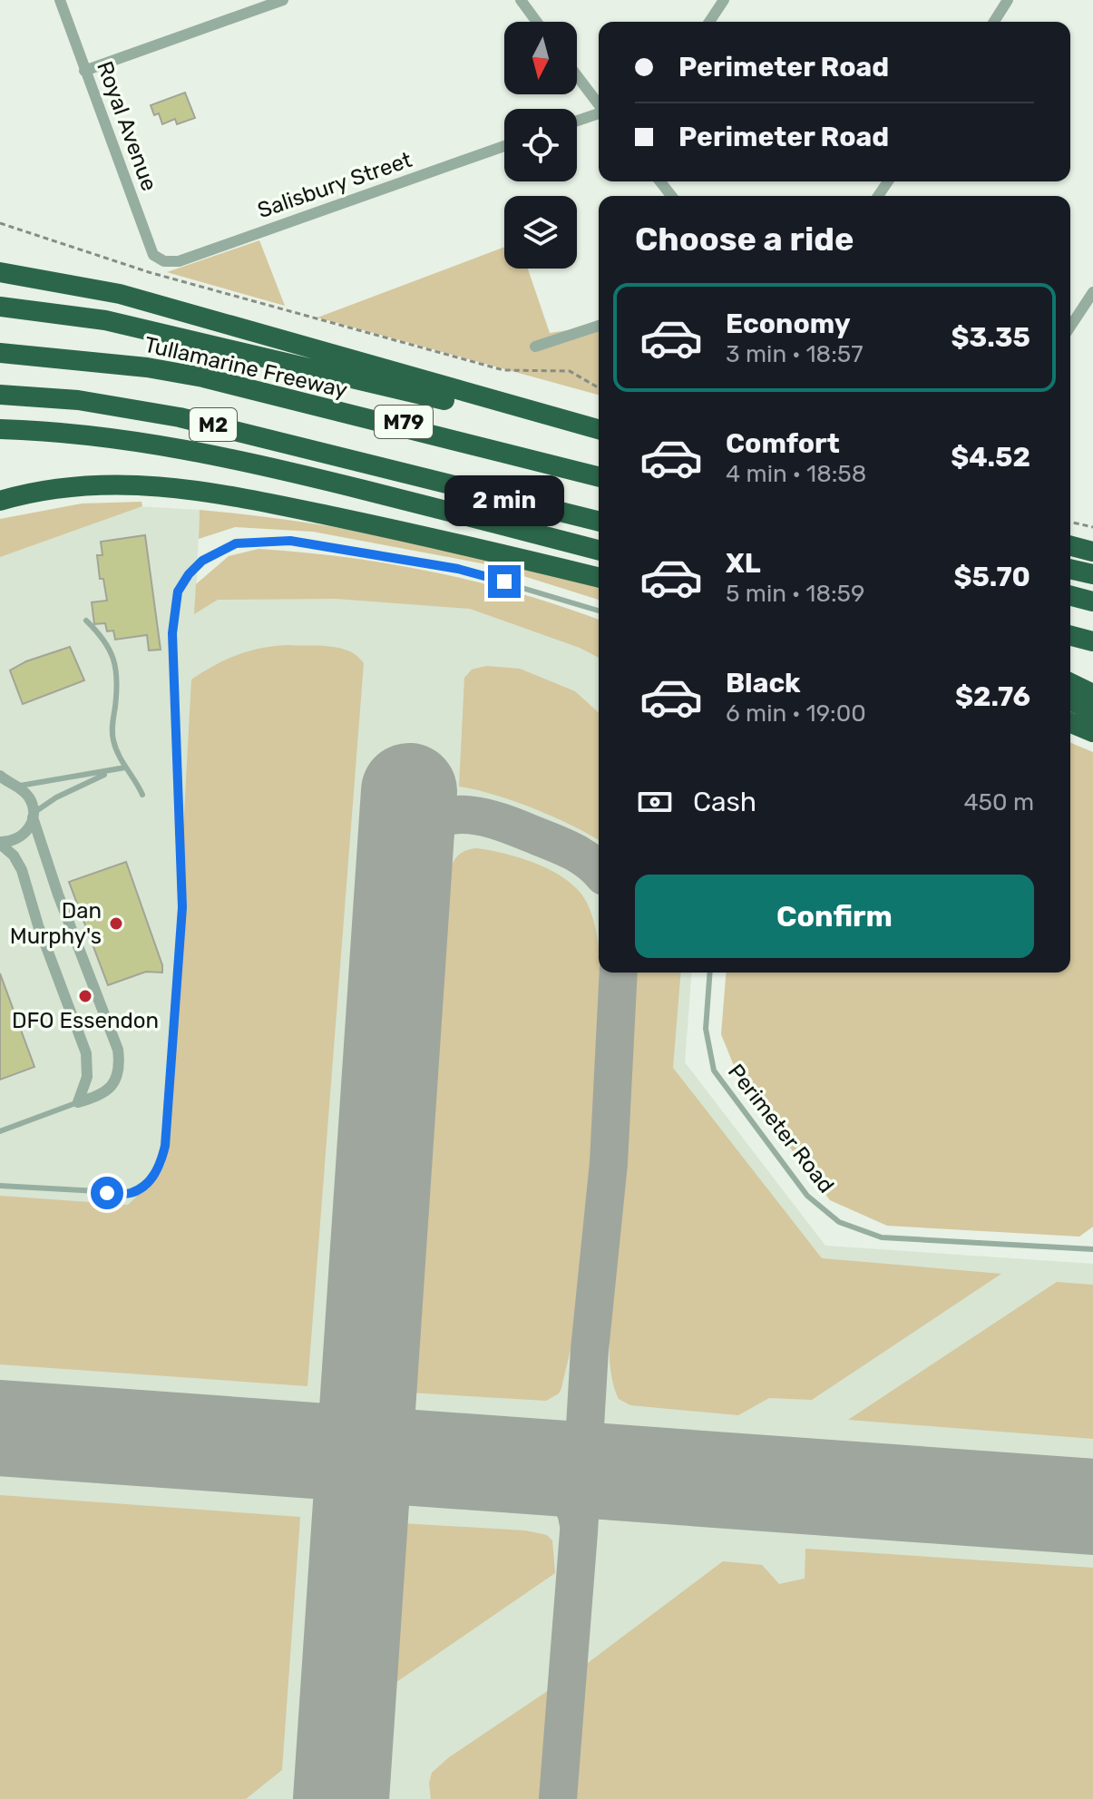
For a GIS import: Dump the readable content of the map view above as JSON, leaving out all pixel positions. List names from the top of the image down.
{
  "streets": {
    "highway": ["Tullamarine Freeway", "M79", "M2"],
    "street": ["Royal Avenue", "Salisbury Street"],
    "lane": ["Perimeter Road"]
  },
  "crossings": [
    ["Royal Avenue", "Salisbury Street"],
    ["Tullamarine Freeway", "M79"]
  ],
  "places": ["Dan Murphy's", "DFO Essendon"],
  "north": "bottom",
  "page": {
    "banner": ["Perimeter Road", "Perimeter Road"],
    "heading": "Choose a ride",
    "list": [
      {
        "name": "Economy",
        "note": "3 min · 18:57",
        "value": "$3.35"
      },
      {
        "name": "Comfort",
        "note": "4 min · 18:58",
        "value": "$4.52"
      },
      {
        "name": "XL",
        "note": "5 min · 18:59",
        "value": "$5.70"
      },
      {
        "name": "Black",
        "note": "6 min · 19:00",
        "value": "$2.76"
      }
    ],
    "bubble": "2 min",
    "pay": ["Cash", "450 m"],
    "buttons": "Confirm"
  }
}
